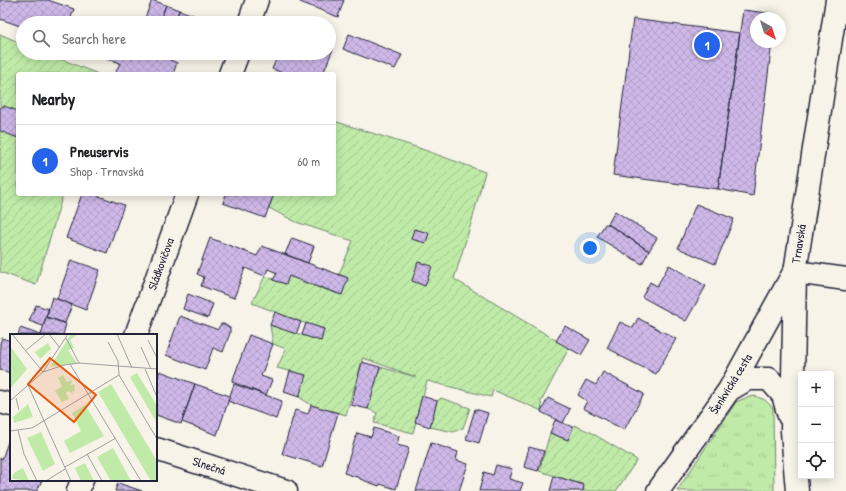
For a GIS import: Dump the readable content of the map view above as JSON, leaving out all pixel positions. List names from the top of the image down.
{
  "streets": {
    "street": [
      "Trnavská",
      "Sládkovičova",
      "Šenkvická cesta",
      "Slnečná"
    ]
  },
  "crossings": [
    ["Trnavská", "Šenkvická cesta"]
  ],
  "north": "bottom right",
  "page": {
    "search": "Search here",
    "pins": "1",
    "heading": "Nearby",
    "list": [
      {
        "mark": "1",
        "name": "Pneuservis",
        "note": "Shop · Trnavská",
        "value": "60 m"
      }
    ],
    "map_buttons": ["+", "−"]
  }
}
